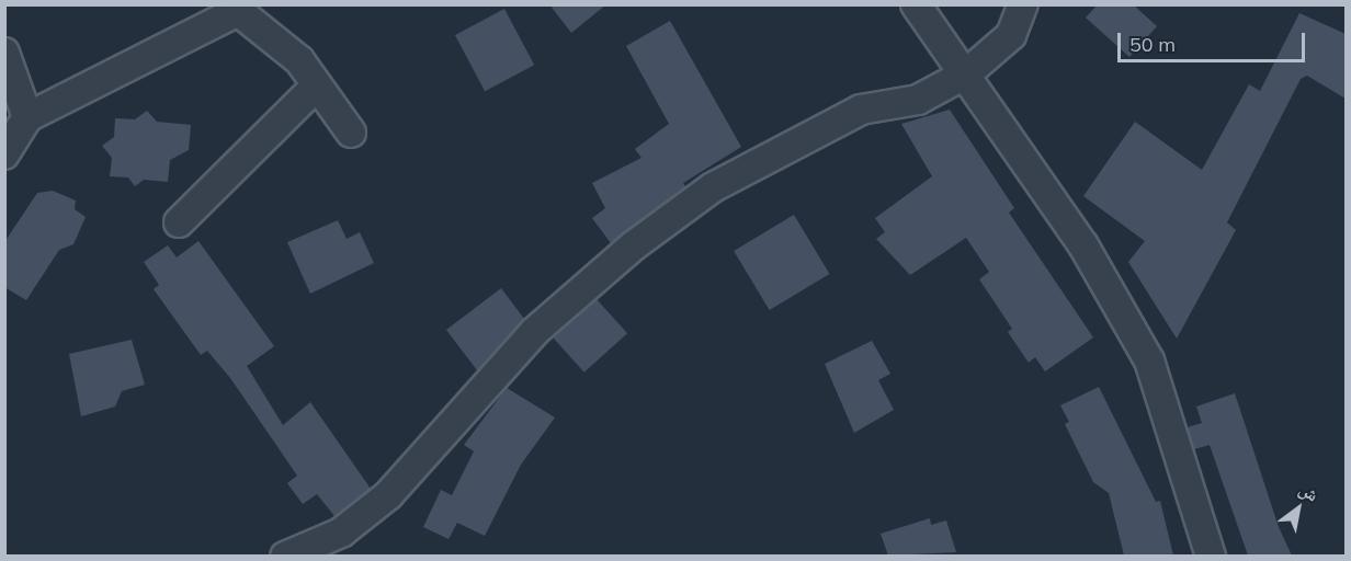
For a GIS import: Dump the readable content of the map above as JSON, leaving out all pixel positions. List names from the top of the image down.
{
  "scale_bar": "50 m",
  "north": "top right"
}
